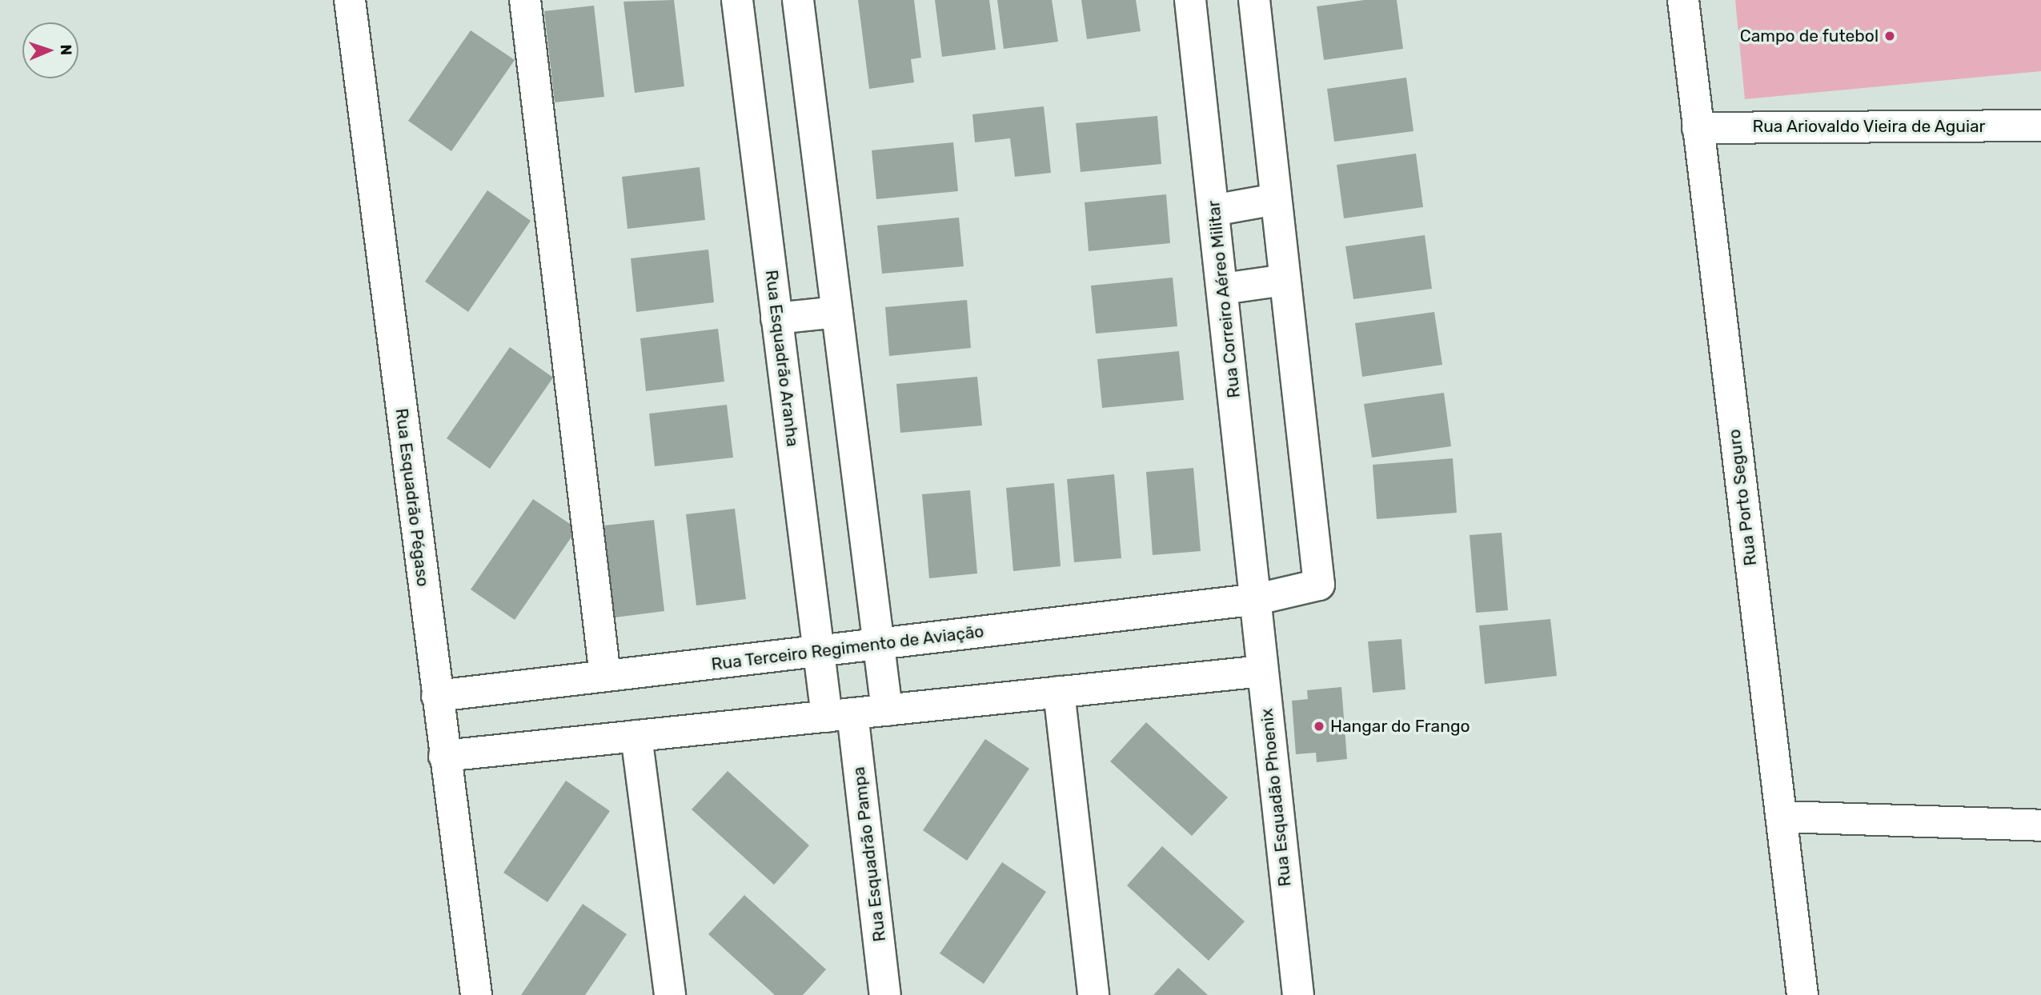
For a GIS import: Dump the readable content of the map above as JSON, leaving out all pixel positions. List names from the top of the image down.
{
  "streets": {
    "street": [
      "Rua Ariovaldo Vieira de Aguiar",
      "Rua Correiro Aéreo Militar",
      "Rua Esquadrão Aranha",
      "Rua Esquadrão Pégaso",
      "Rua Porto Seguro",
      "Rua Terceiro Regimento de Aviação",
      "Rua Esquadão Phoenix",
      "Rua Esquadrão Pampa"
    ]
  },
  "crossings": [
    ["Rua Ariovaldo Vieira de Aguiar", "Rua Porto Seguro"],
    ["Rua Correiro Aéreo Militar", "Rua Terceiro Regimento de Aviação"],
    ["Rua Correiro Aéreo Militar", "Rua Esquadão Phoenix"],
    ["Rua Esquadrão Aranha", "Rua Terceiro Regimento de Aviação"],
    ["Rua Esquadrão Aranha", "Rua Esquadrão Pampa"],
    ["Rua Esquadrão Pégaso", "Rua Terceiro Regimento de Aviação"],
    ["Rua Terceiro Regimento de Aviação", "Rua Esquadão Phoenix"]
  ],
  "places": ["Campo de futebol", "Hangar do Frango"],
  "north": "right"
}
